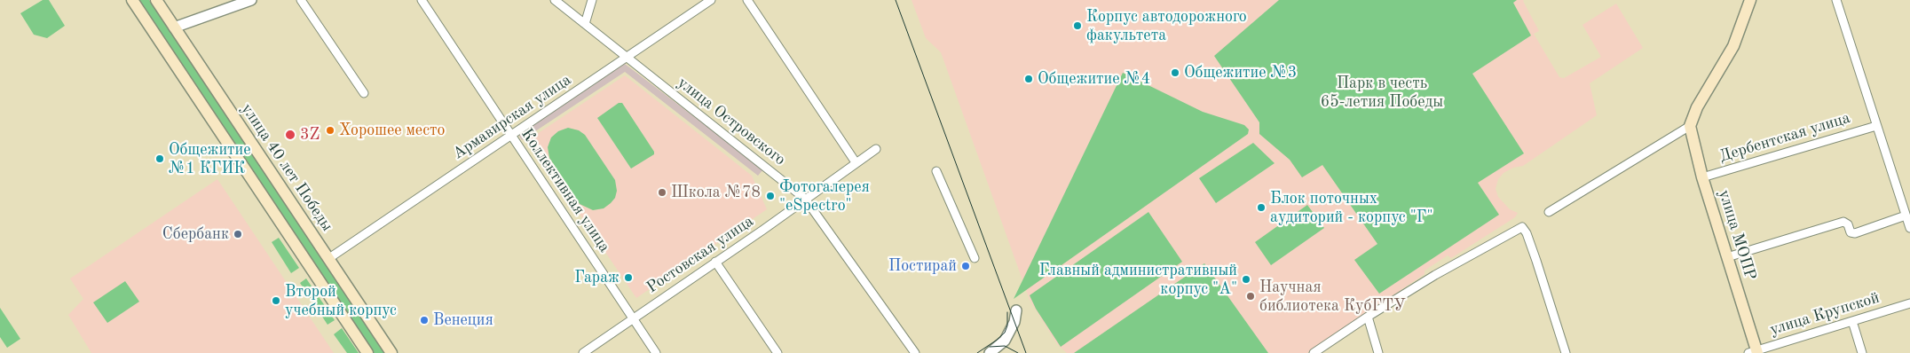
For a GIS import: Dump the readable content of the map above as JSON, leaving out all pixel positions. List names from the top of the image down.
{
  "streets": {
    "main road": ["улица 40 лет Победы", "улица МОПР"],
    "street": [
      "Армавирская улица",
      "улица Островского",
      "Дербентская улица",
      "Коллективная улица",
      "Ростовская улица",
      "улица Крупской"
    ]
  },
  "crossings": [
    ["Армавирская улица", "улица Островского"],
    ["Армавирская улица", "улица 40 лет Победы"],
    ["Армавирская улица", "Коллективная улица"],
    ["улица Островского", "Ростовская улица"],
    ["Дербентская улица", "улица МОПР"],
    ["Коллективная улица", "Ростовская улица"],
    ["улица МОПР", "улица Крупской"]
  ],
  "parks": ["Парк в честь 65-летия Победы"],
  "places": [
    "Корпус автодорожного факультета",
    "Общежитие №3",
    "Общежитие №4",
    "Хорошее место",
    "3Z",
    "Общежитие №1 КГИК",
    "Школа №78",
    "Фотогалерея \"eSpectro\"",
    "Блок поточных аудиторий - корпус \"Г\"",
    "Сбербанк",
    "Постирай",
    "Гараж",
    "Главный административный корпус \"А\"",
    "Научная библиотека КубГТУ",
    "Второй учебный корпус",
    "Венеция"
  ]
}
